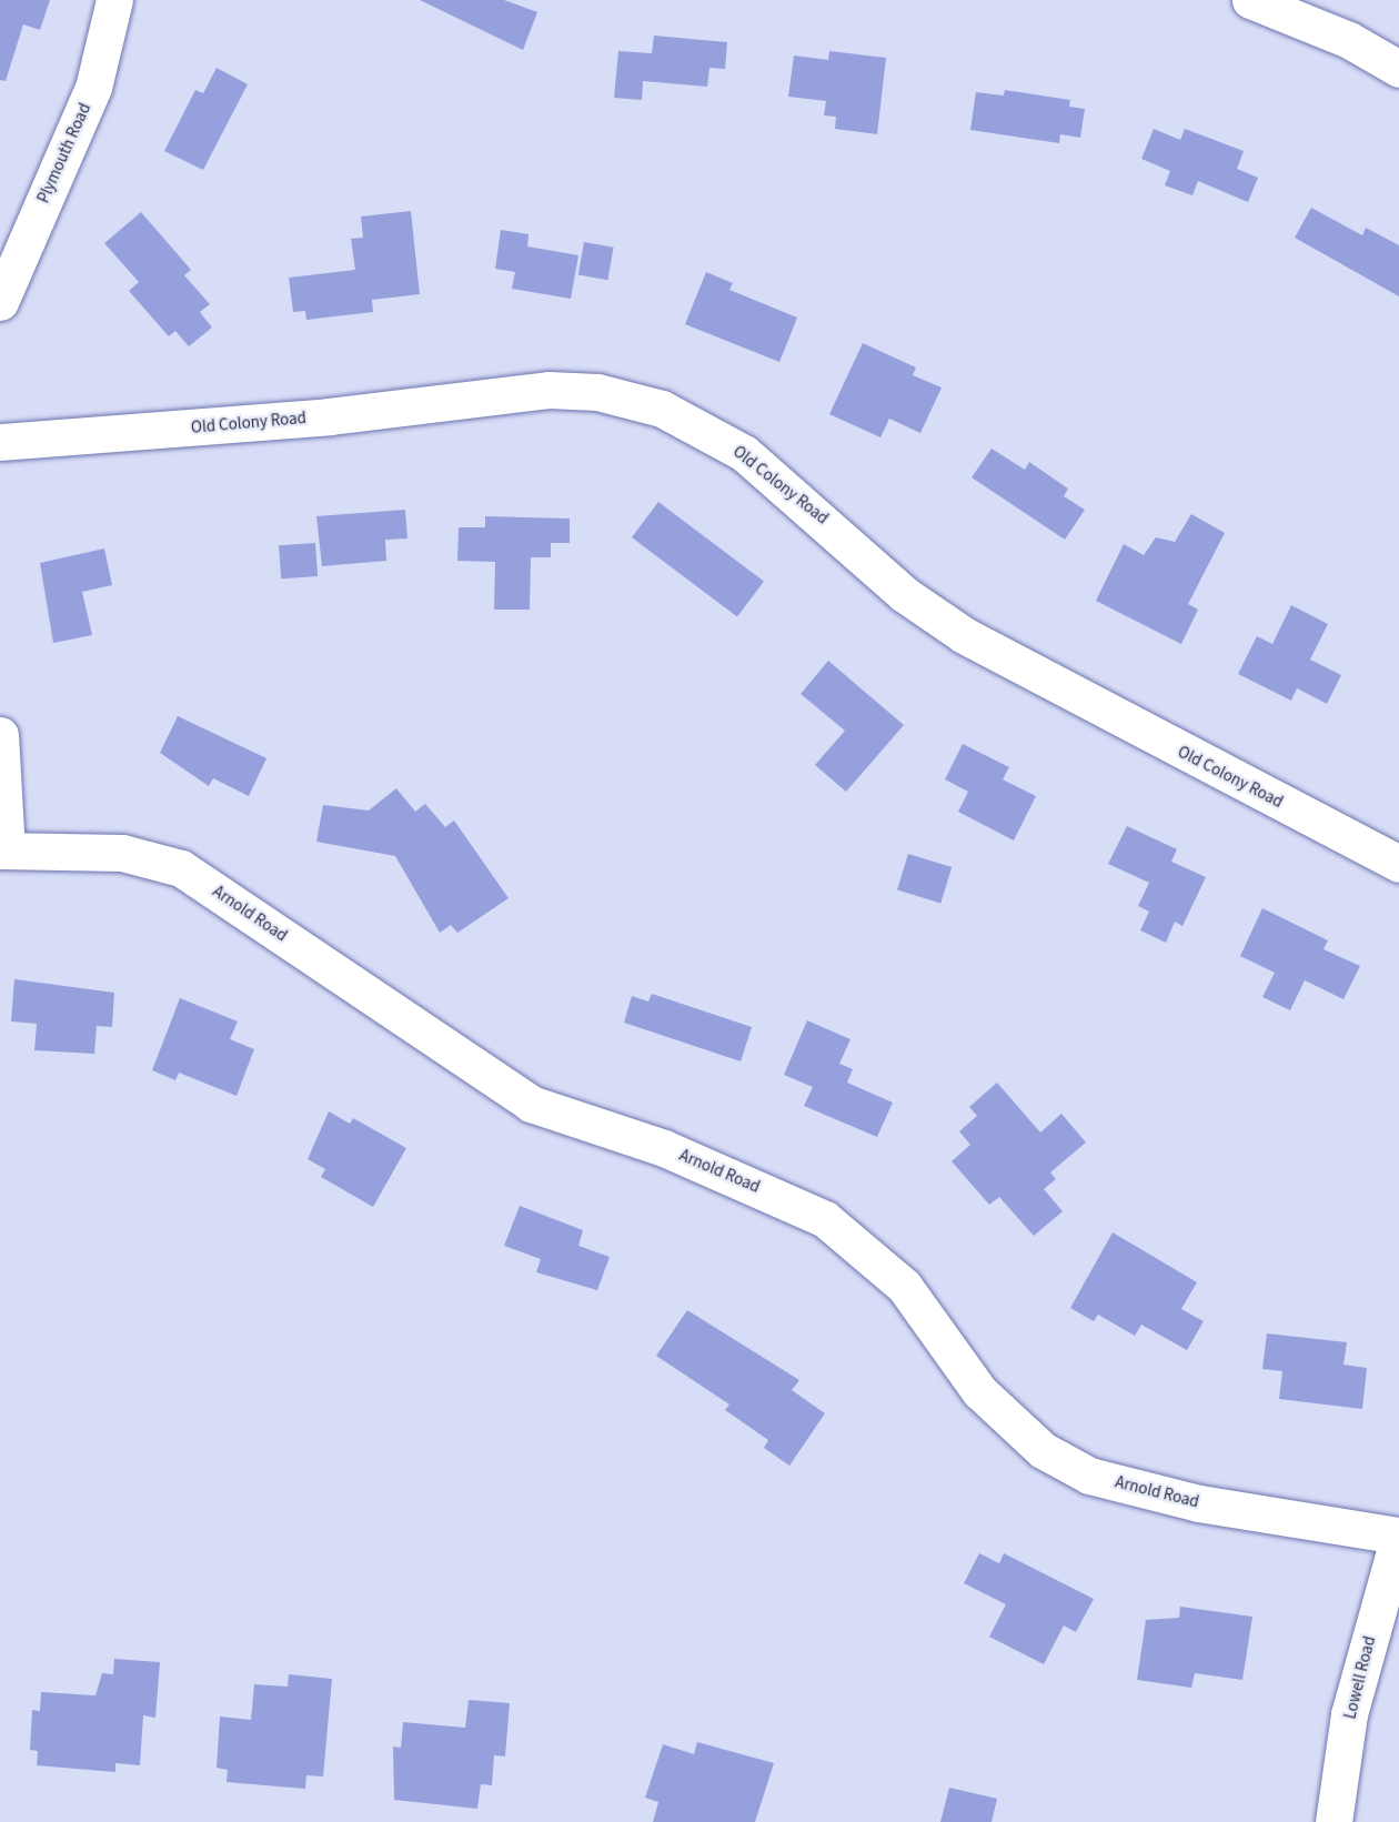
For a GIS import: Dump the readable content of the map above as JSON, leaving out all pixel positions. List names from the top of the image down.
{
  "streets": {
    "street": [
      "Plymouth Road",
      "Old Colony Road",
      "Arnold Road",
      "Lowell Road"
    ]
  },
  "crossings": [
    ["Arnold Road", "Lowell Road"]
  ]
}
